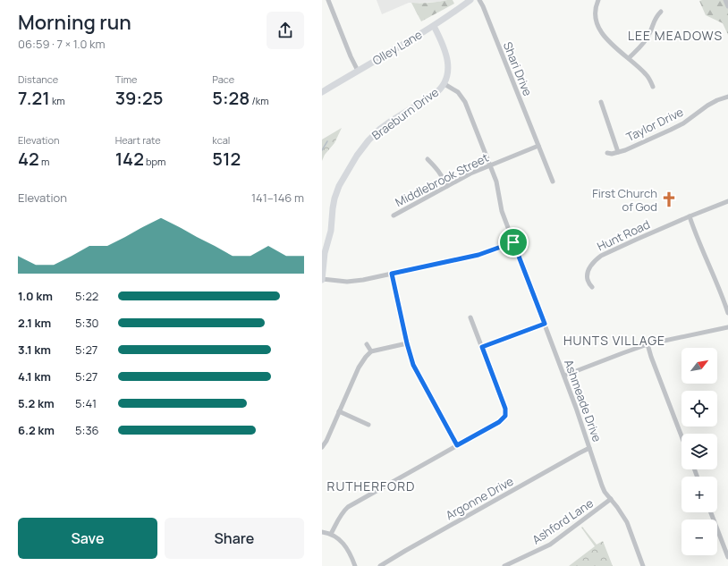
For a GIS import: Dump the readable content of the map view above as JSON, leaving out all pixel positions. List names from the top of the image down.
{
  "streets": {
    "street": [
      "Olley Lane",
      "Shari Drive",
      "Braeburn Drive",
      "Taylor Drive",
      "Middlebrook Street",
      "Hunt Road",
      "Ashmeade Drive",
      "Argonne Drive",
      "Ashford Lane"
    ]
  },
  "crossings": [
    ["Olley Lane", "Braeburn Drive"],
    ["Shari Drive", "Middlebrook Street"],
    ["Braeburn Drive", "Ashmeade Drive"],
    ["Middlebrook Street", "Ashmeade Drive"],
    ["Ashmeade Drive", "Argonne Drive"],
    ["Ashmeade Drive", "Ashford Lane"]
  ],
  "districts": ["LEE MEADOWS", "HUNTS VILLAGE", "RUTHERFORD"],
  "places": {
    "church": ["First Church of God"]
  },
  "north": "top right",
  "page": {
    "heading": ["Morning run", "06:59 · 7 × 1.0 km"],
    "stats": [
      ["Distance", "7.21 km"],
      ["Time", "39:25"],
      ["Pace", "5:28 /km"],
      ["Elevation", "42 m"],
      ["Heart rate", "142 bpm"],
      ["kcal", "512"]
    ],
    "chart": ["Elevation", "141–146 m"],
    "list": [
      {
        "name": "1.0 km",
        "note": "5:22"
      },
      {
        "name": "2.1 km",
        "note": "5:30"
      },
      {
        "name": "3.1 km",
        "note": "5:27"
      },
      {
        "name": "4.1 km",
        "note": "5:27"
      },
      {
        "name": "5.2 km",
        "note": "5:41"
      },
      {
        "name": "6.2 km",
        "note": "5:36"
      }
    ],
    "map_buttons": ["+", "−"],
    "buttons": ["Save", "Share"]
  }
}
